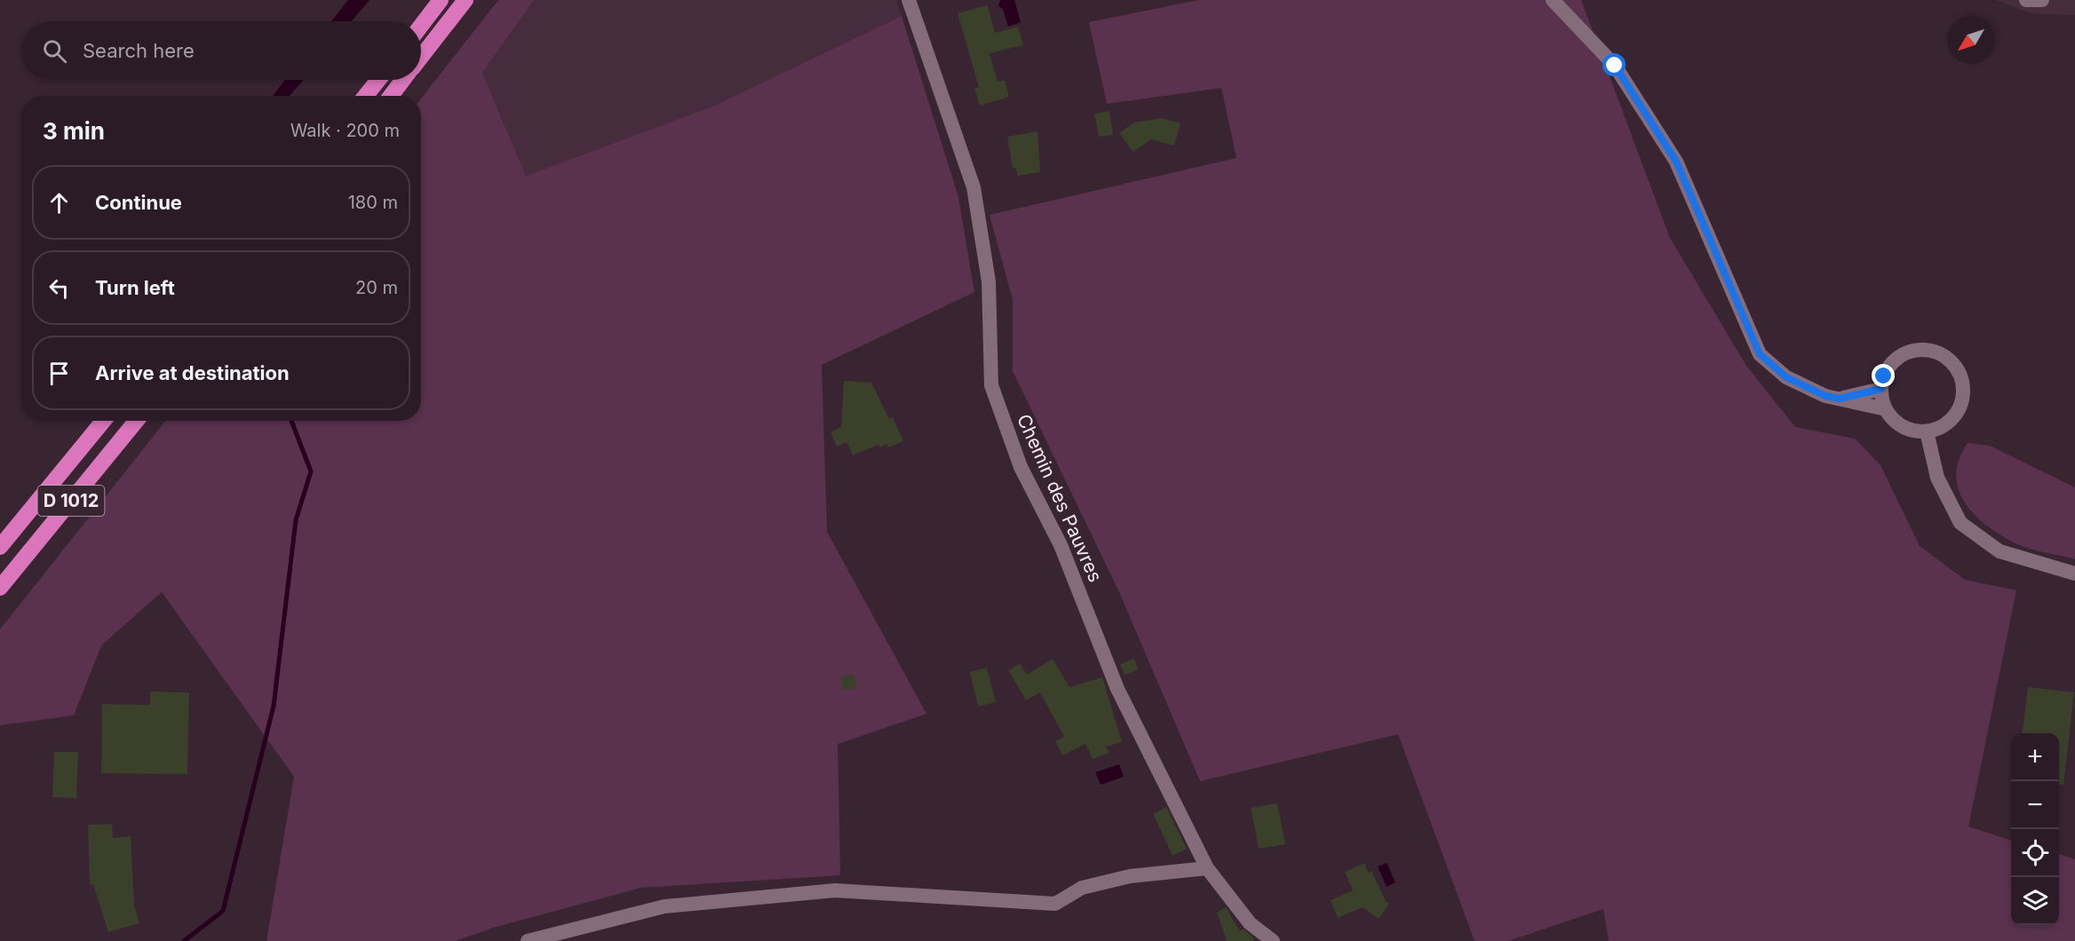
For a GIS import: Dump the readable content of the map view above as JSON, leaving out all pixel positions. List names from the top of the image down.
{
  "streets": {
    "highway": ["D 1012"],
    "street": ["Chemin des Pauvres"]
  },
  "north": "bottom left",
  "page": {
    "search": "Search here",
    "heading": ["3 min", "Walk · 200 m"],
    "list": [
      ["Continue", "180 m"],
      ["Turn left", "20 m"],
      "Arrive at destination"
    ],
    "map_buttons": ["+", "−"]
  }
}
